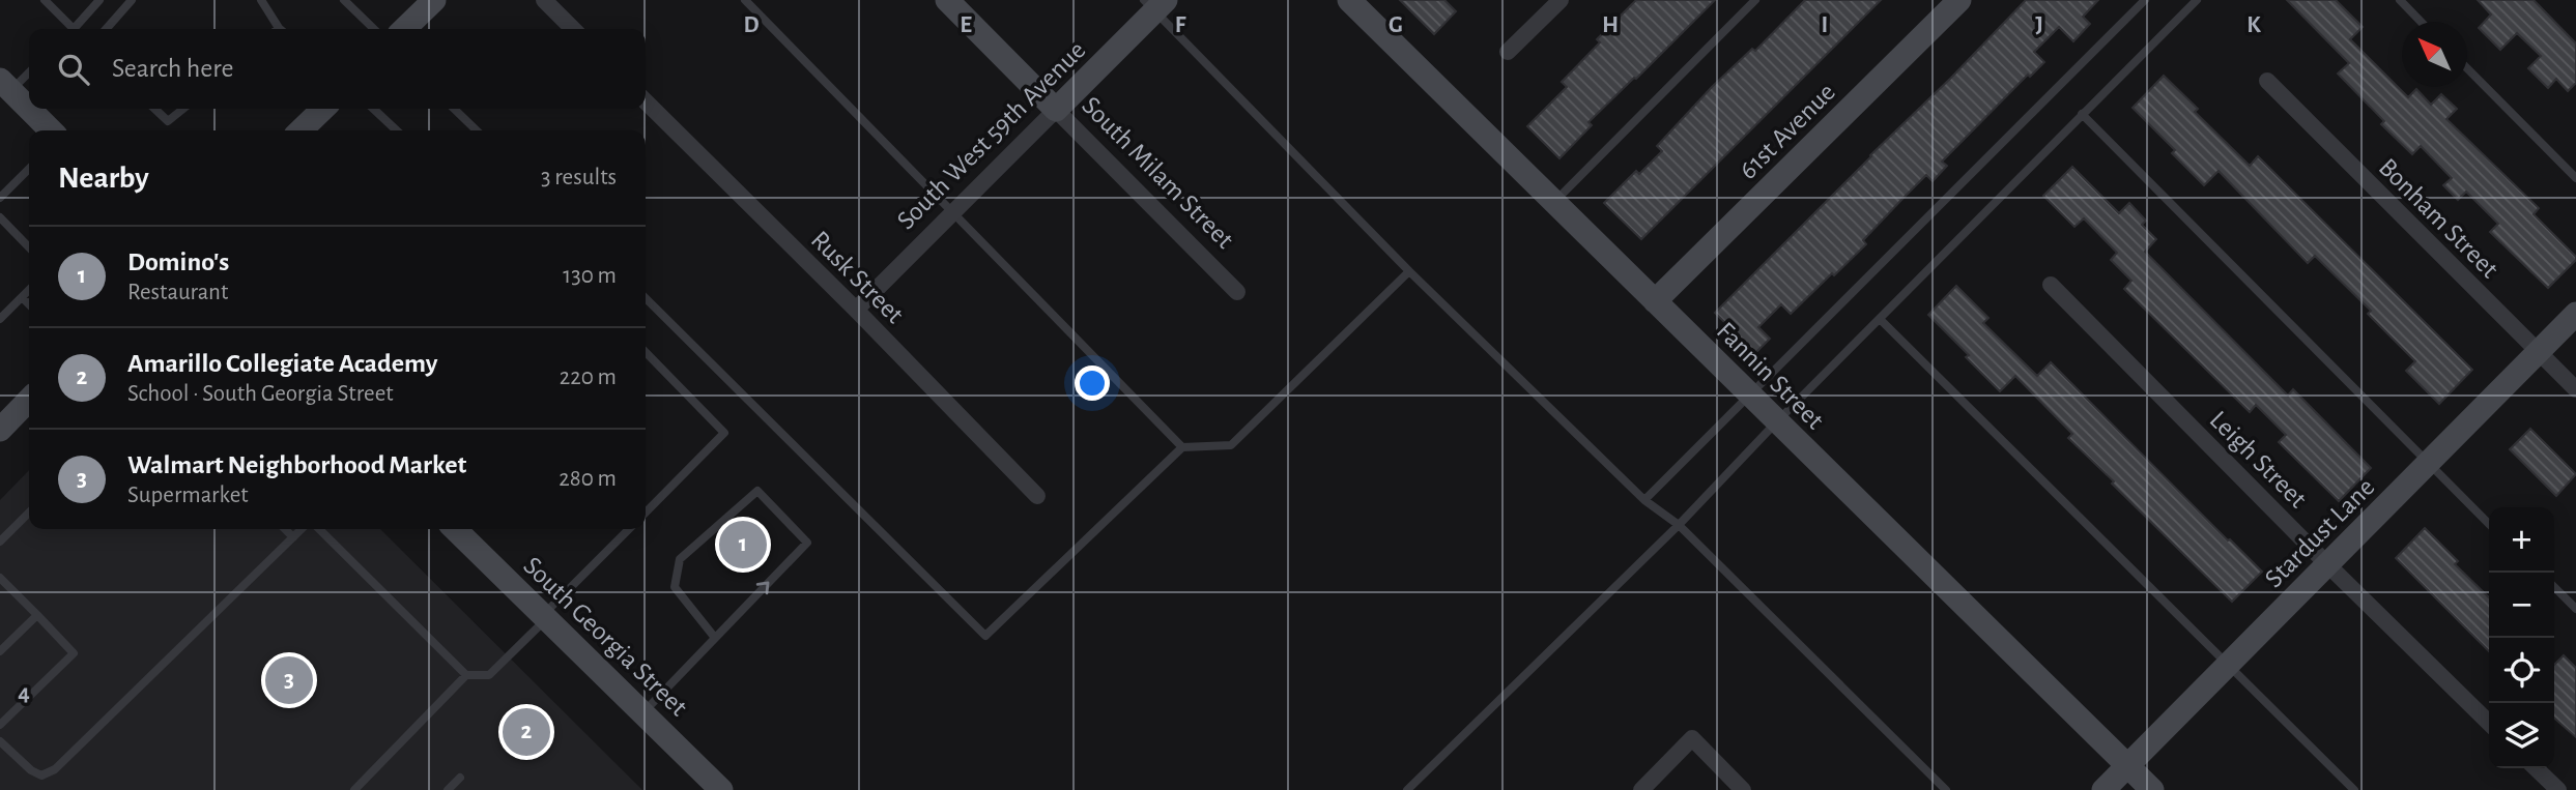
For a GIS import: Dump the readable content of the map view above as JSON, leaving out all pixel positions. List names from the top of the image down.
{
  "streets": {
    "street": [
      "61st Avenue",
      "South West 59th Avenue",
      "South Milam Street",
      "Bonham Street",
      "Rusk Street",
      "Fannin Street",
      "Leigh Street",
      "Stardust Lane",
      "South Georgia Street"
    ]
  },
  "crossings": [
    ["61st Avenue", "Fannin Street"],
    ["South West 59th Avenue", "South Milam Street"],
    ["South West 59th Avenue", "Rusk Street"],
    ["Bonham Street", "Stardust Lane"],
    ["Fannin Street", "Stardust Lane"],
    ["Leigh Street", "Stardust Lane"]
  ],
  "north": "top left",
  "page": {
    "search": "Search here",
    "heading": ["Nearby", "3 results"],
    "list": [
      {
        "mark": "1",
        "name": "Domino's",
        "note": "Restaurant",
        "value": "130 m"
      },
      {
        "mark": "2",
        "name": "Amarillo Collegiate Academy",
        "note": "School · South Georgia Street",
        "value": "220 m"
      },
      {
        "mark": "3",
        "name": "Walmart Neighborhood Market",
        "note": "Supermarket",
        "value": "280 m"
      }
    ],
    "map_buttons": ["+", "−"],
    "pins": ["1", "3", "2"]
  },
  "grid": {
    "columns": [
      "D",
      "E",
      "F",
      "G",
      "H",
      "I",
      "J",
      "K"
    ],
    "rows": ["4"]
  }
}
